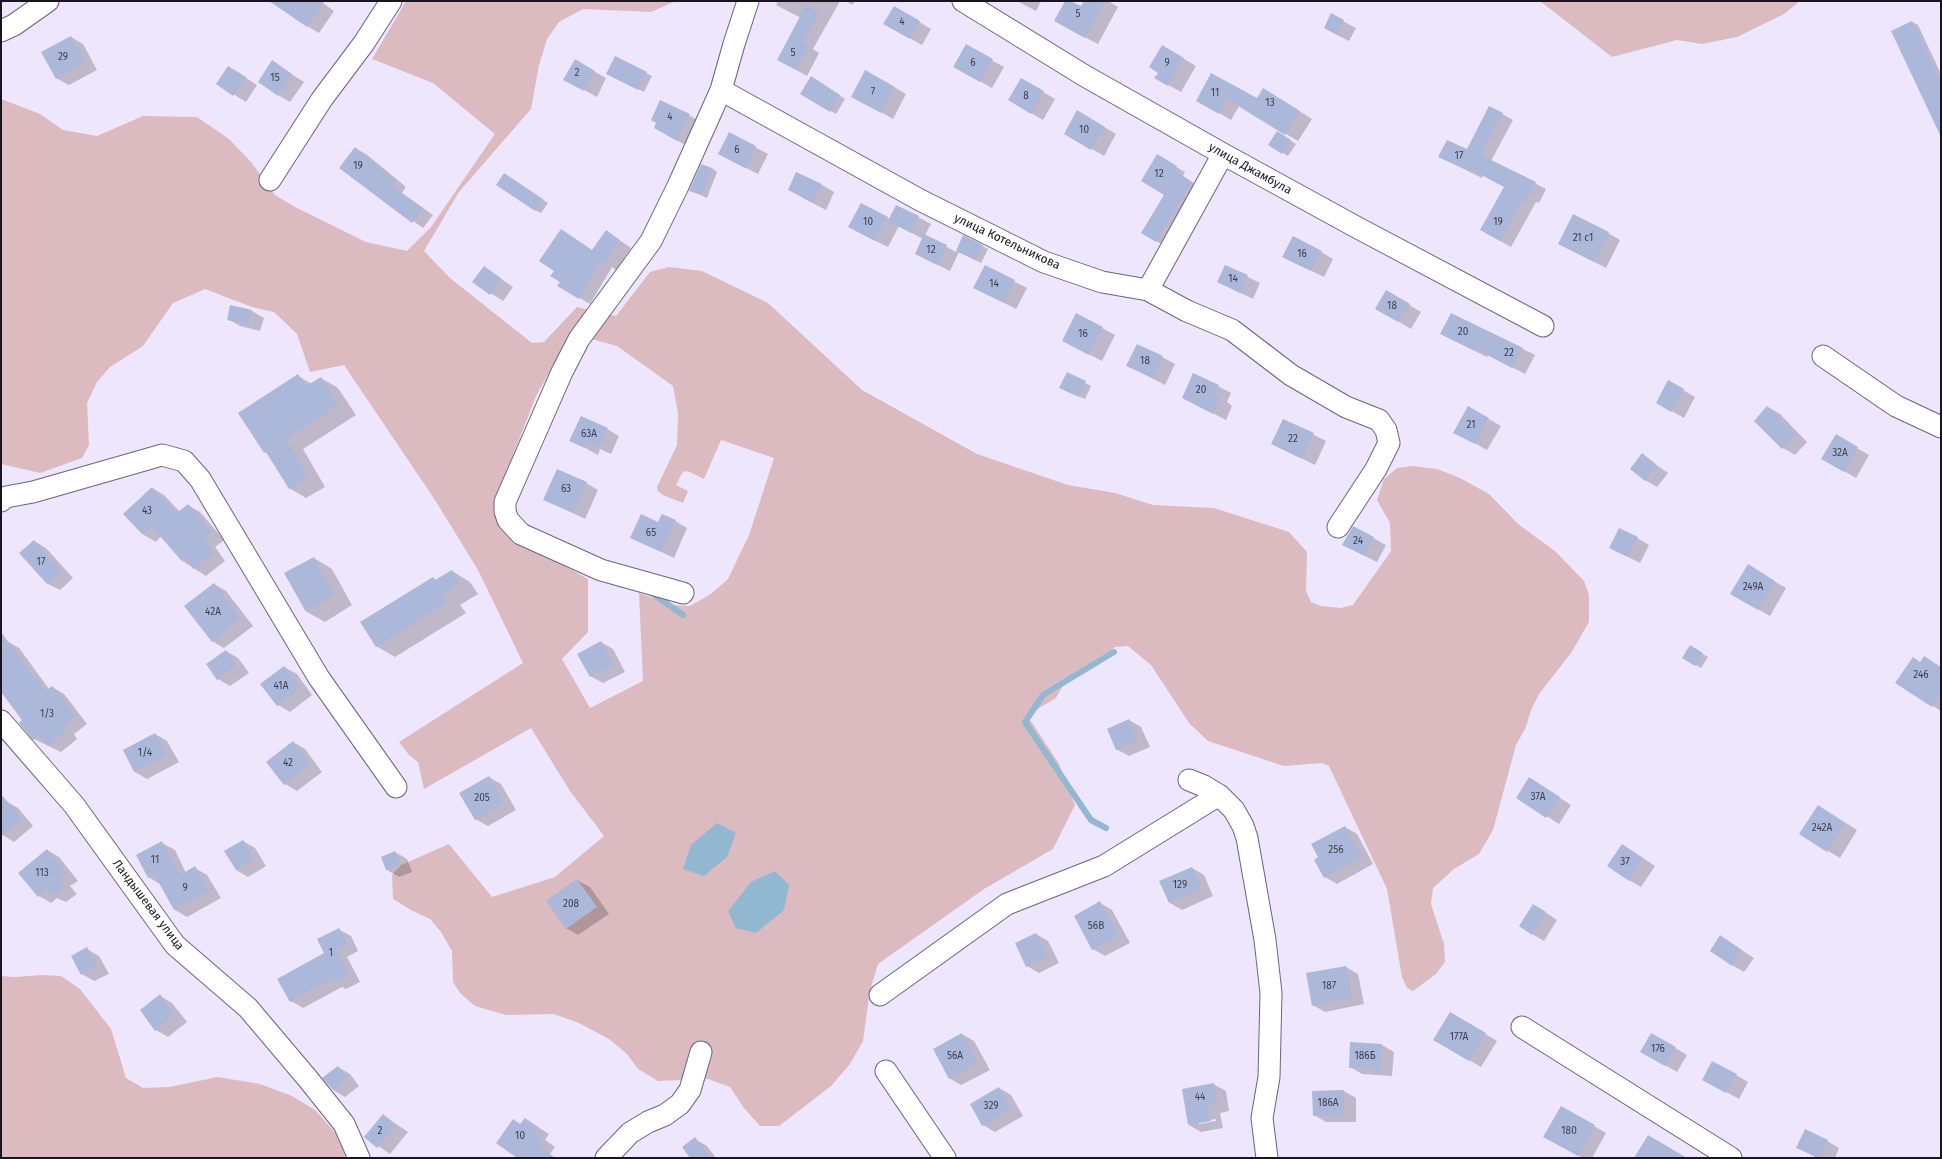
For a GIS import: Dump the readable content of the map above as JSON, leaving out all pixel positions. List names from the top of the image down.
{
  "streets": {
    "street": ["улица Джамбула", "улица Котельникова", "Ландышевая улица"]
  },
  "house_numbers": [
    "5",
    "4",
    "5",
    "29",
    "6",
    "9",
    "2",
    "15",
    "7",
    "11",
    "8",
    "13",
    "4",
    "10",
    "6",
    "17",
    "19",
    "12",
    "10",
    "19",
    "21 с1",
    "12",
    "16",
    "14",
    "14",
    "18",
    "20",
    "16",
    "22",
    "18",
    "20",
    "21",
    "63А",
    "22",
    "32А",
    "63",
    "43",
    "65",
    "24",
    "17",
    "249А",
    "42А",
    "246",
    "41А",
    "1/3",
    "1/4",
    "42",
    "37А",
    "205",
    "242А",
    "256",
    "11",
    "37",
    "113",
    "129",
    "9",
    "208",
    "56В",
    "1",
    "187",
    "177А",
    "176",
    "56А",
    "186Б",
    "44",
    "186А",
    "329",
    "2",
    "180",
    "10"
  ]
}
